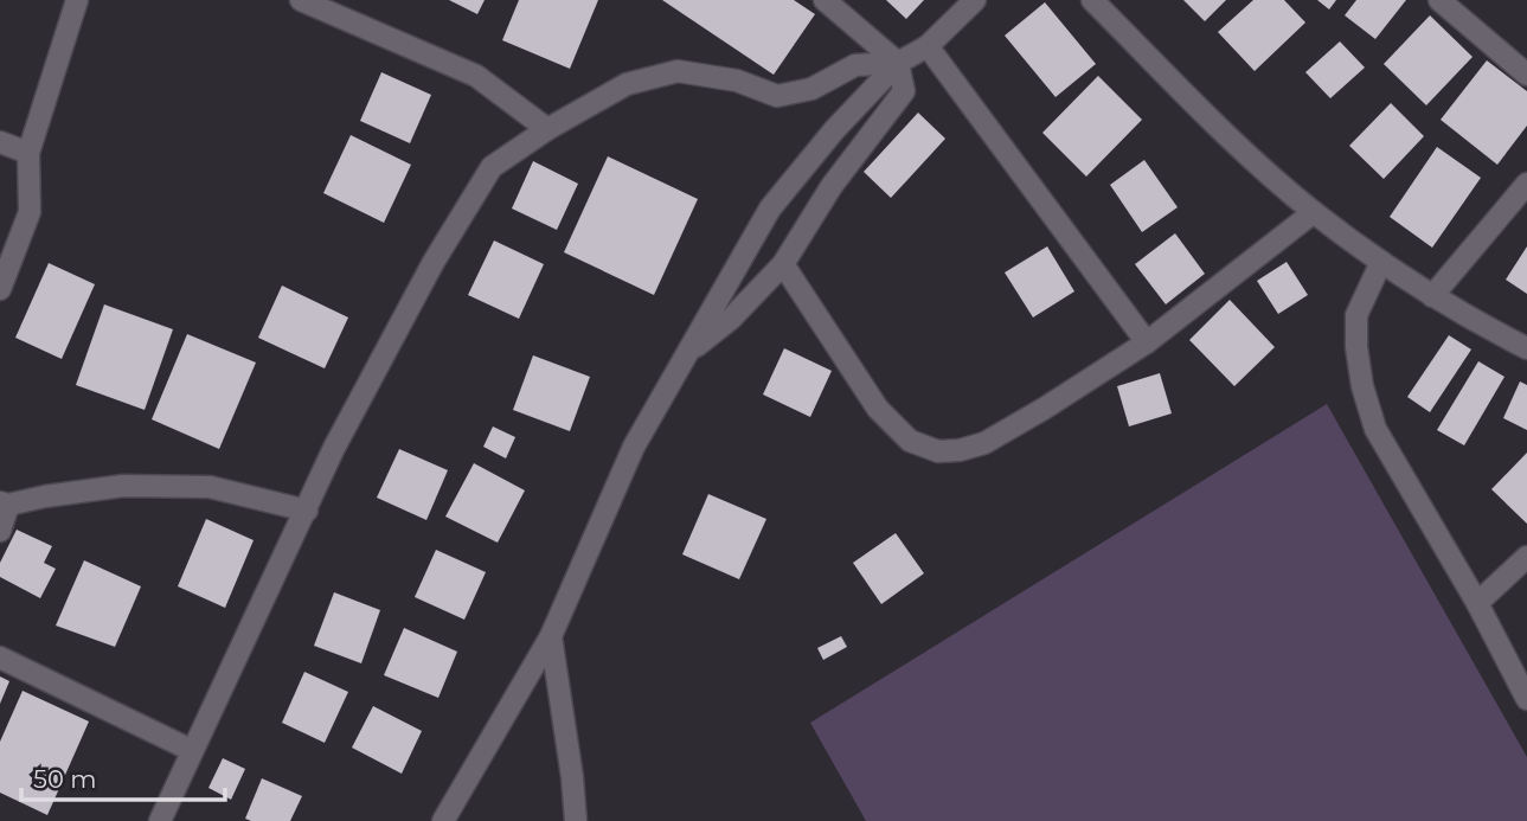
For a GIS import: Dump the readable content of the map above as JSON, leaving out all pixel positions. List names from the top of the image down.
{
  "scale_bar": "50 m"
}
